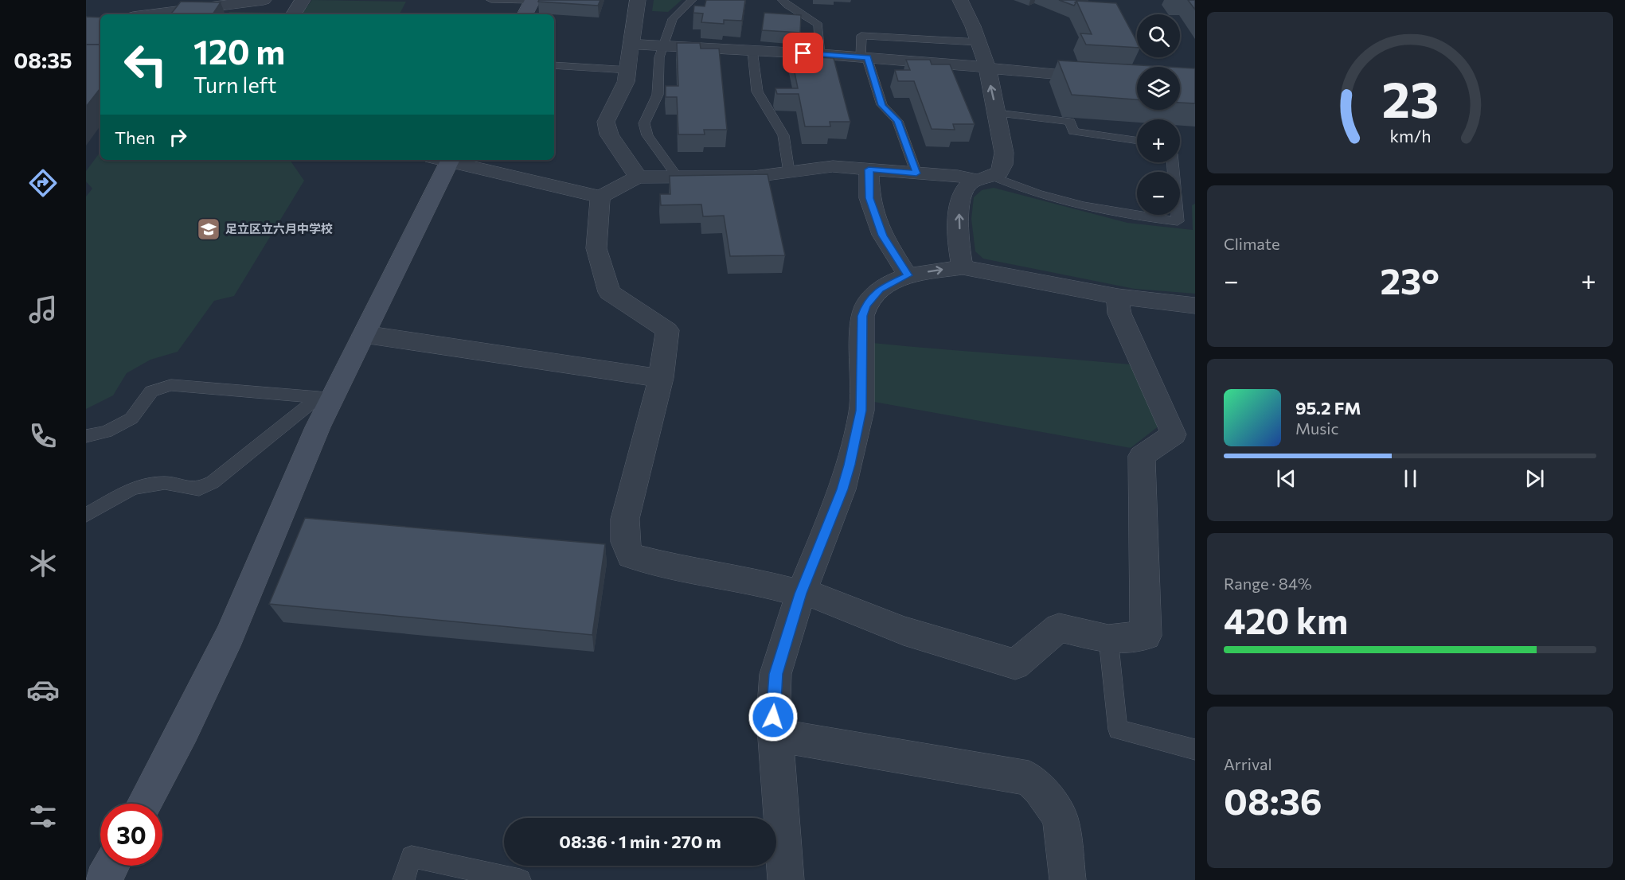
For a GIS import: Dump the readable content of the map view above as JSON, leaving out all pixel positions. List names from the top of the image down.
{
  "places": {
    "school or university": ["足立区立六月中学校"]
  },
  "page": {
    "tabs": "08:35",
    "map_buttons": ["+", "−"],
    "turn": ["120 m", "Turn left"],
    "then": "Then",
    "tile": [
      "Climate",
      ["Range · 84%", "420 km"],
      ["Arrival", "08:36"]
    ],
    "heat": ["−", "23°", "+"],
    "song": ["95.2 FM", "Music"],
    "limit": "30",
    "trip": "08:36 · 1 min · 270 m",
    "gauge": ["23", "km/h"]
  }
}
